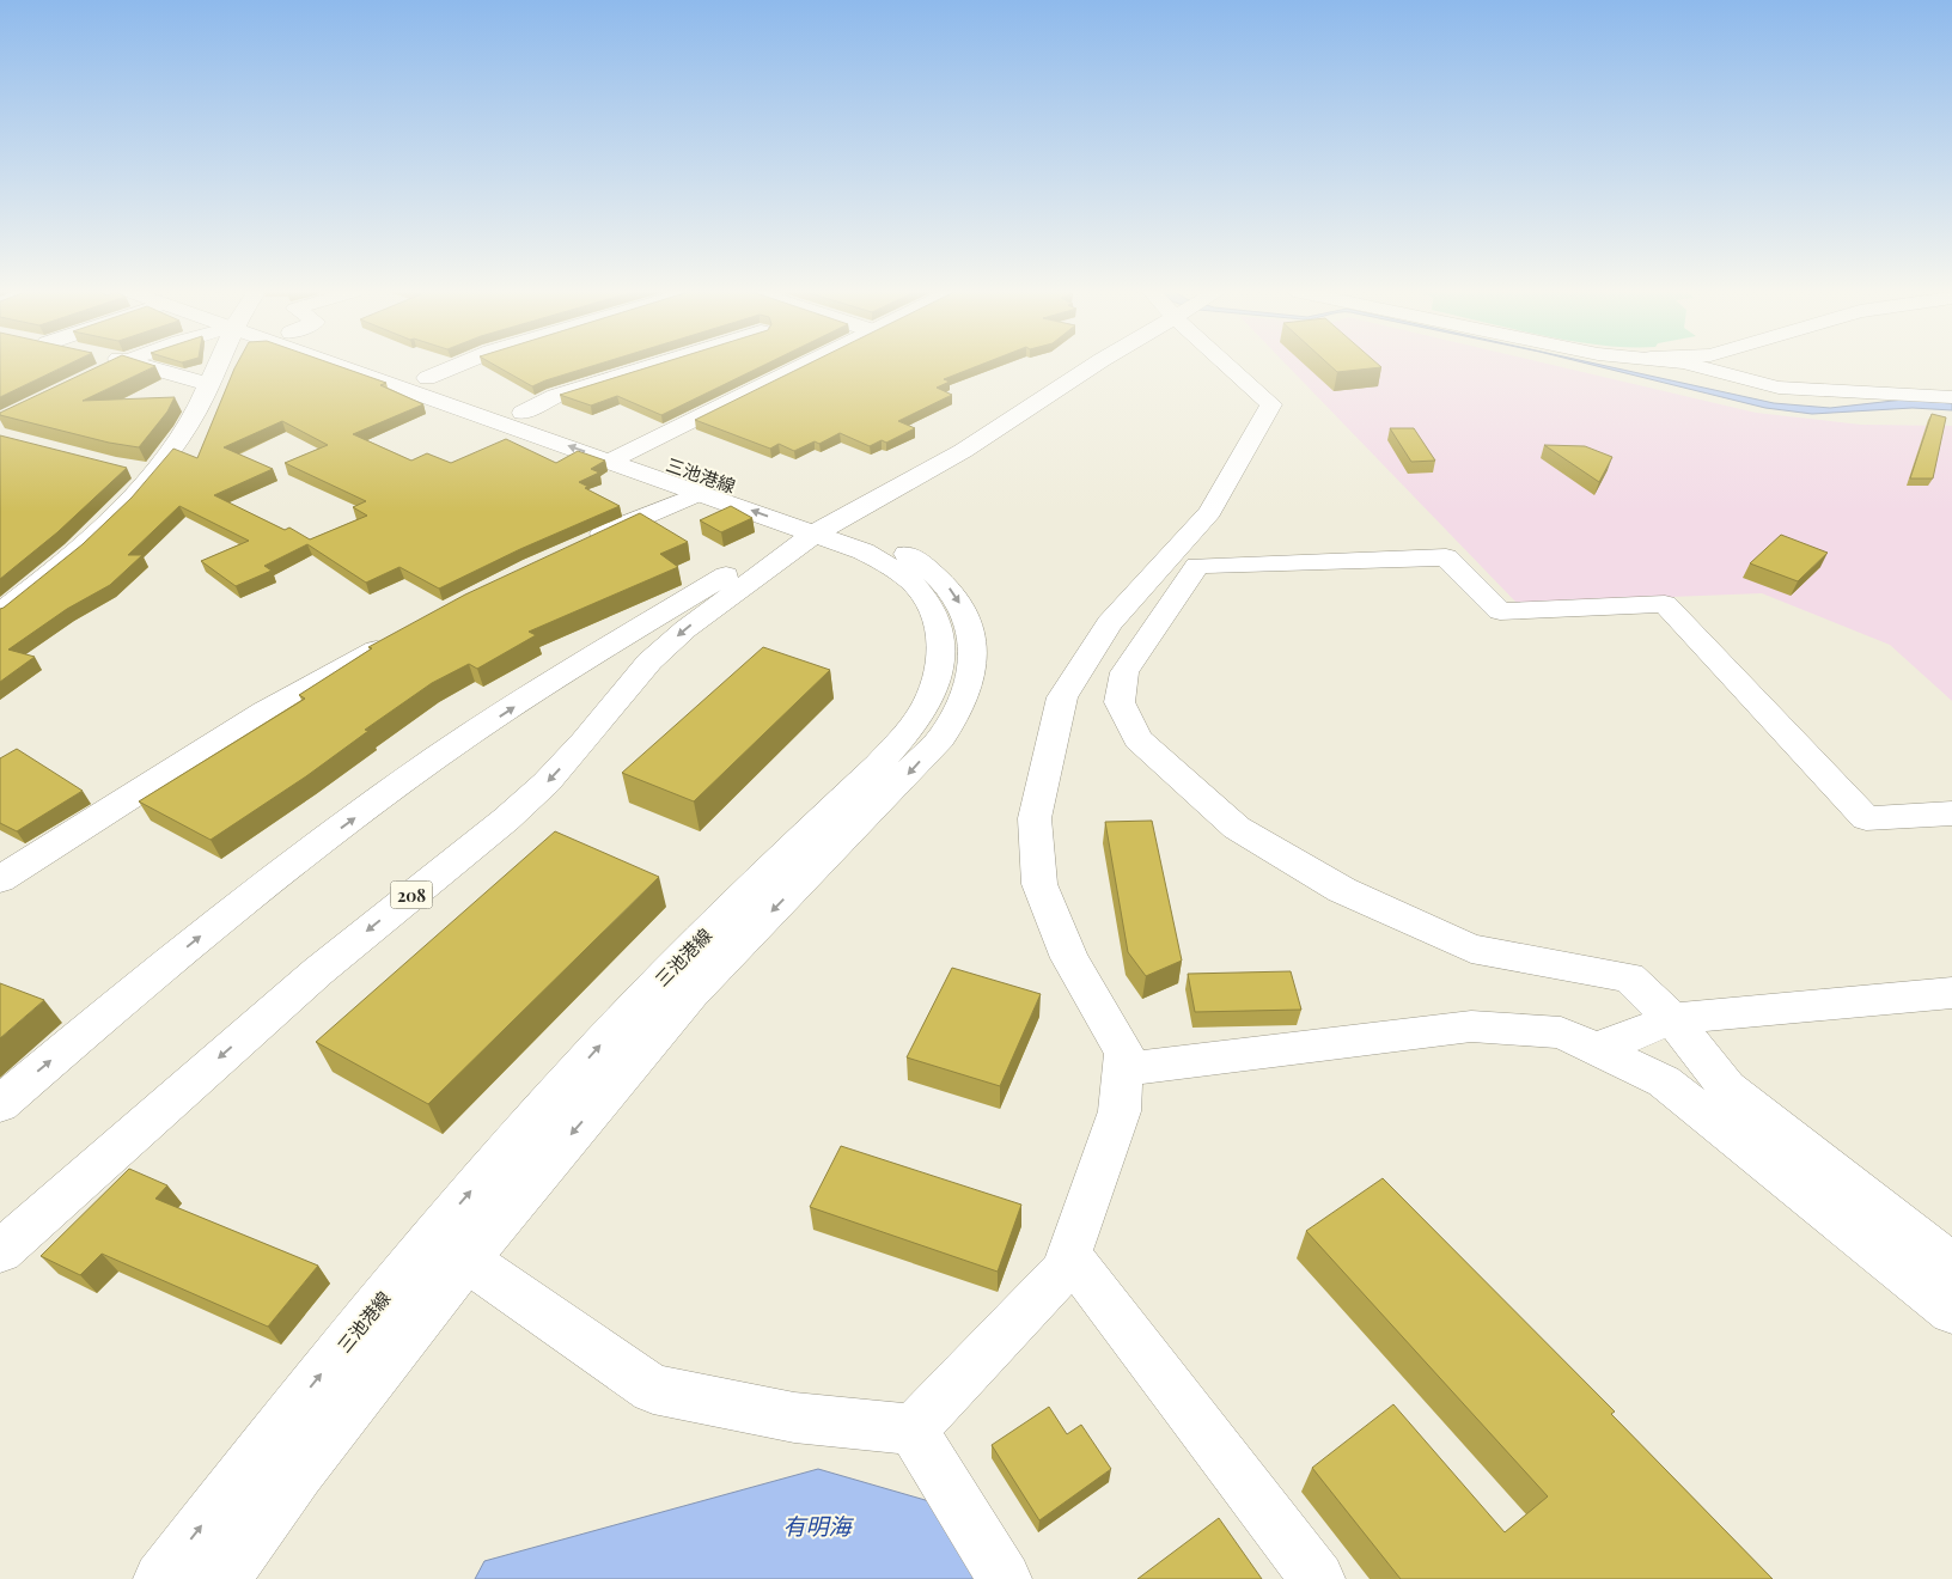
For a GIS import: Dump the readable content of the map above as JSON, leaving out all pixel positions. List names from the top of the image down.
{
  "streets": {
    "main road": ["三池港線", "208"]
  },
  "crossings": [
    ["三池港線", "208"]
  ],
  "water": ["有明海"]
}
